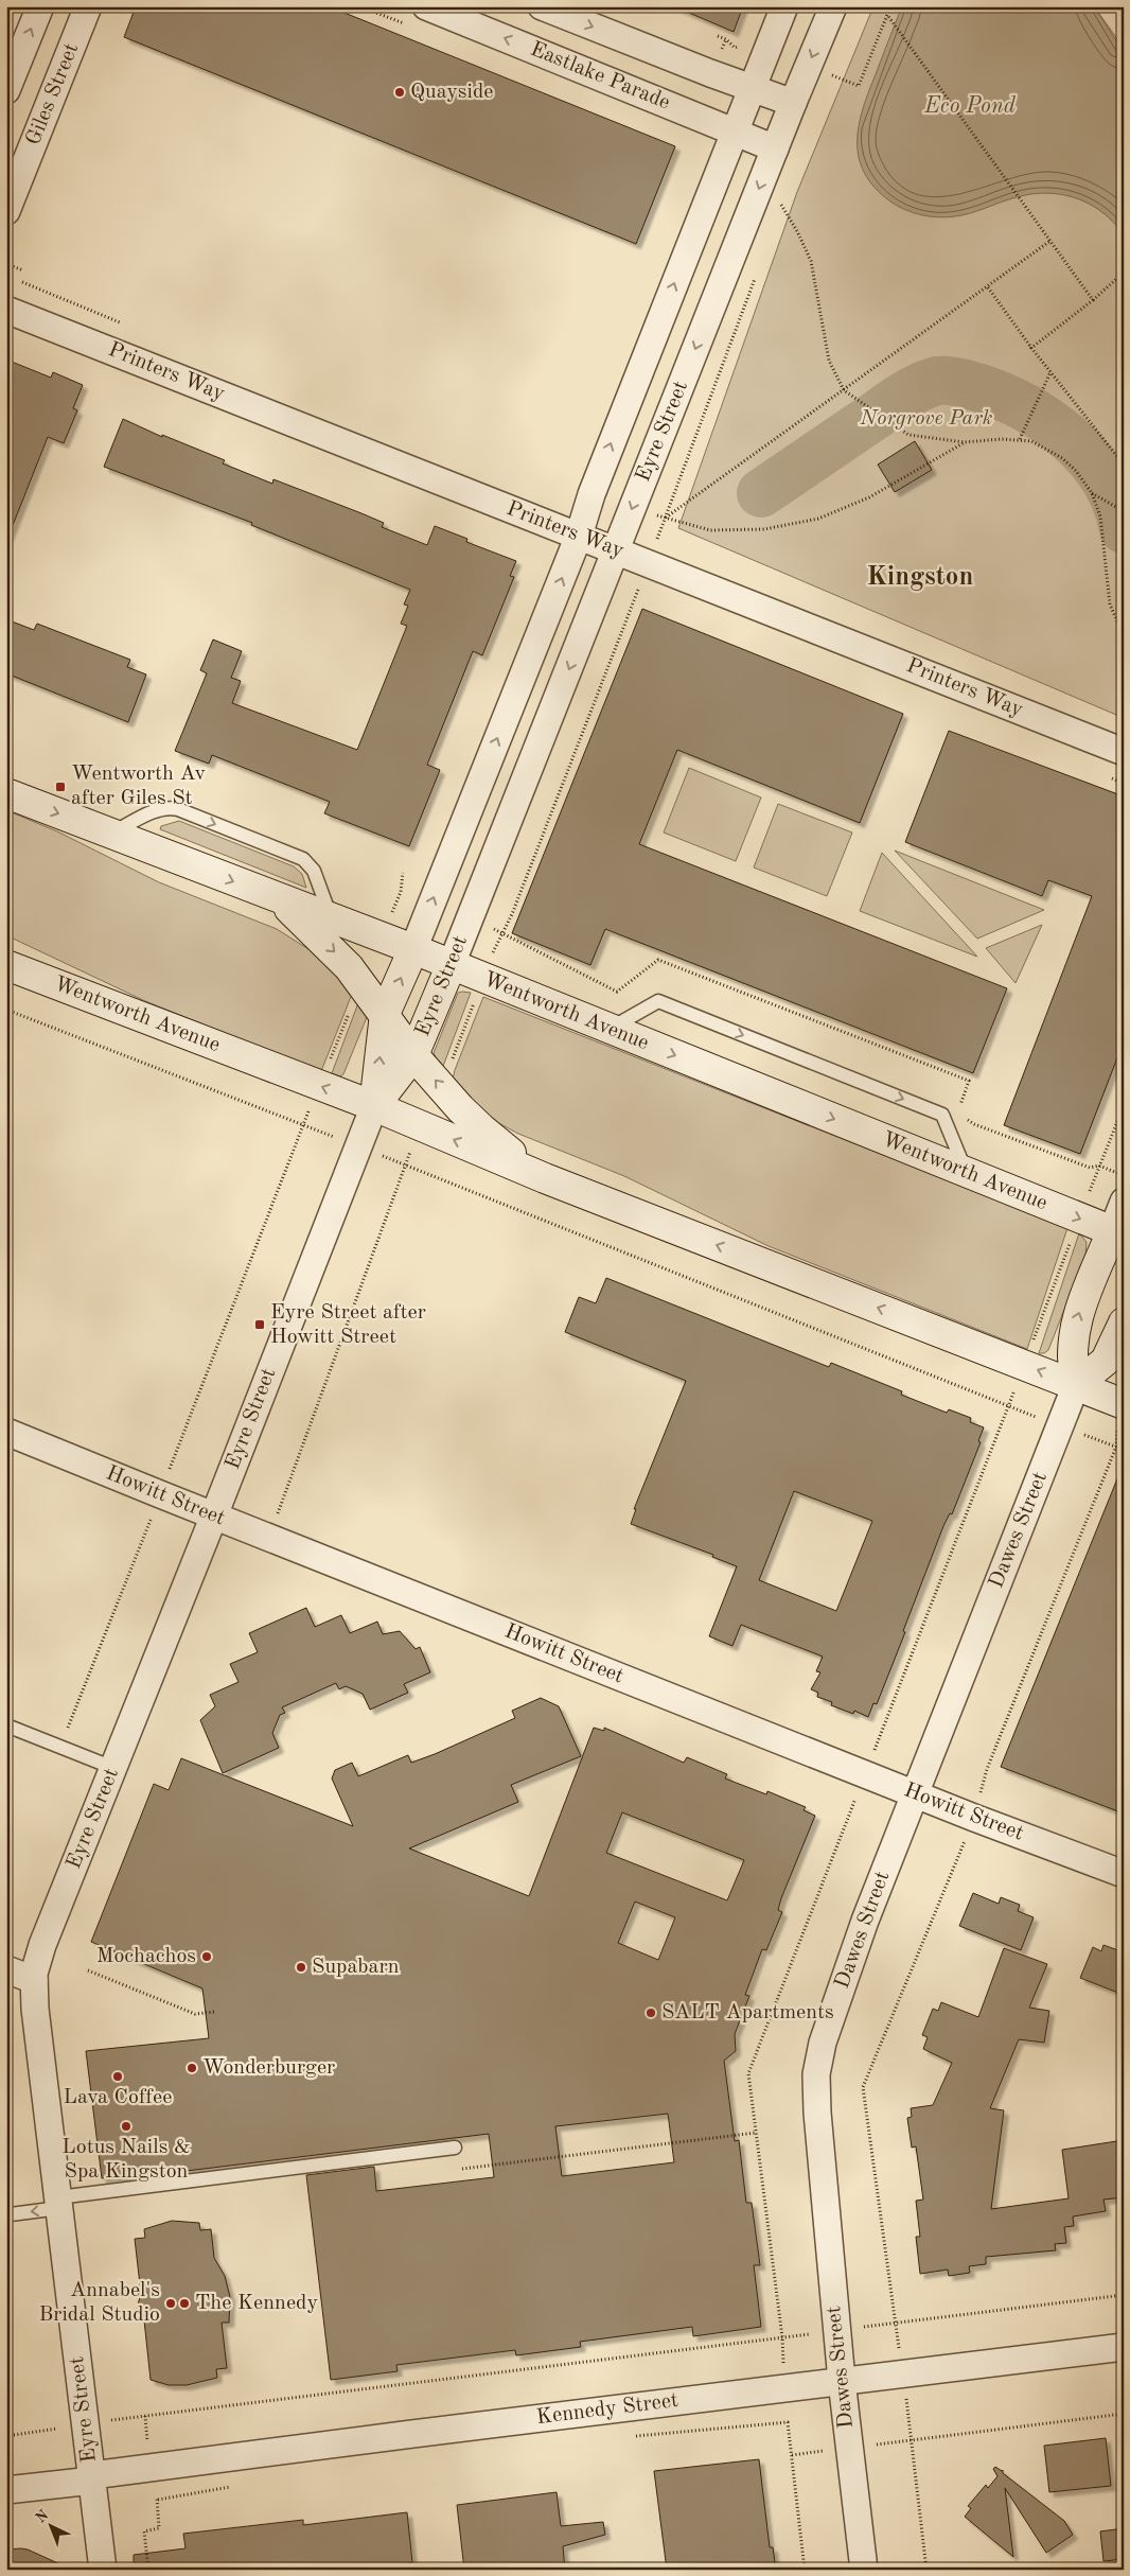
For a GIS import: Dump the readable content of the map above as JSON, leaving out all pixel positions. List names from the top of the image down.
{
  "streets": {
    "main road": ["Eyre Street", "Wentworth Avenue"],
    "street": [
      "Eastlake Parade",
      "Giles Street",
      "Printers Way",
      "Howitt Street",
      "Dawes Street",
      "Kennedy Street"
    ]
  },
  "crossings": [
    ["Eastlake Parade", "Eyre Street"],
    ["Printers Way", "Eyre Street"],
    ["Eyre Street", "Wentworth Avenue"],
    ["Eyre Street", "Howitt Street"],
    ["Eyre Street", "Kennedy Street"],
    ["Wentworth Avenue", "Dawes Street"],
    ["Howitt Street", "Dawes Street"],
    ["Dawes Street", "Kennedy Street"]
  ],
  "districts": ["Kingston"],
  "water": ["Eco Pond"],
  "parks": ["Norgrove Park"],
  "places": {
    "other": [
      "Quayside",
      "Mochachos",
      "Supabarn",
      "SALT Apartments",
      "Wonderburger",
      "Lava Coffee",
      "Lotus Nails & Spa Kingston",
      "Annabel's Bridal Studio",
      "The Kennedy"
    ],
    "transit": ["Wentworth Av after Giles St", "Eyre Street after Howitt Street"]
  },
  "north": "top left"
}
